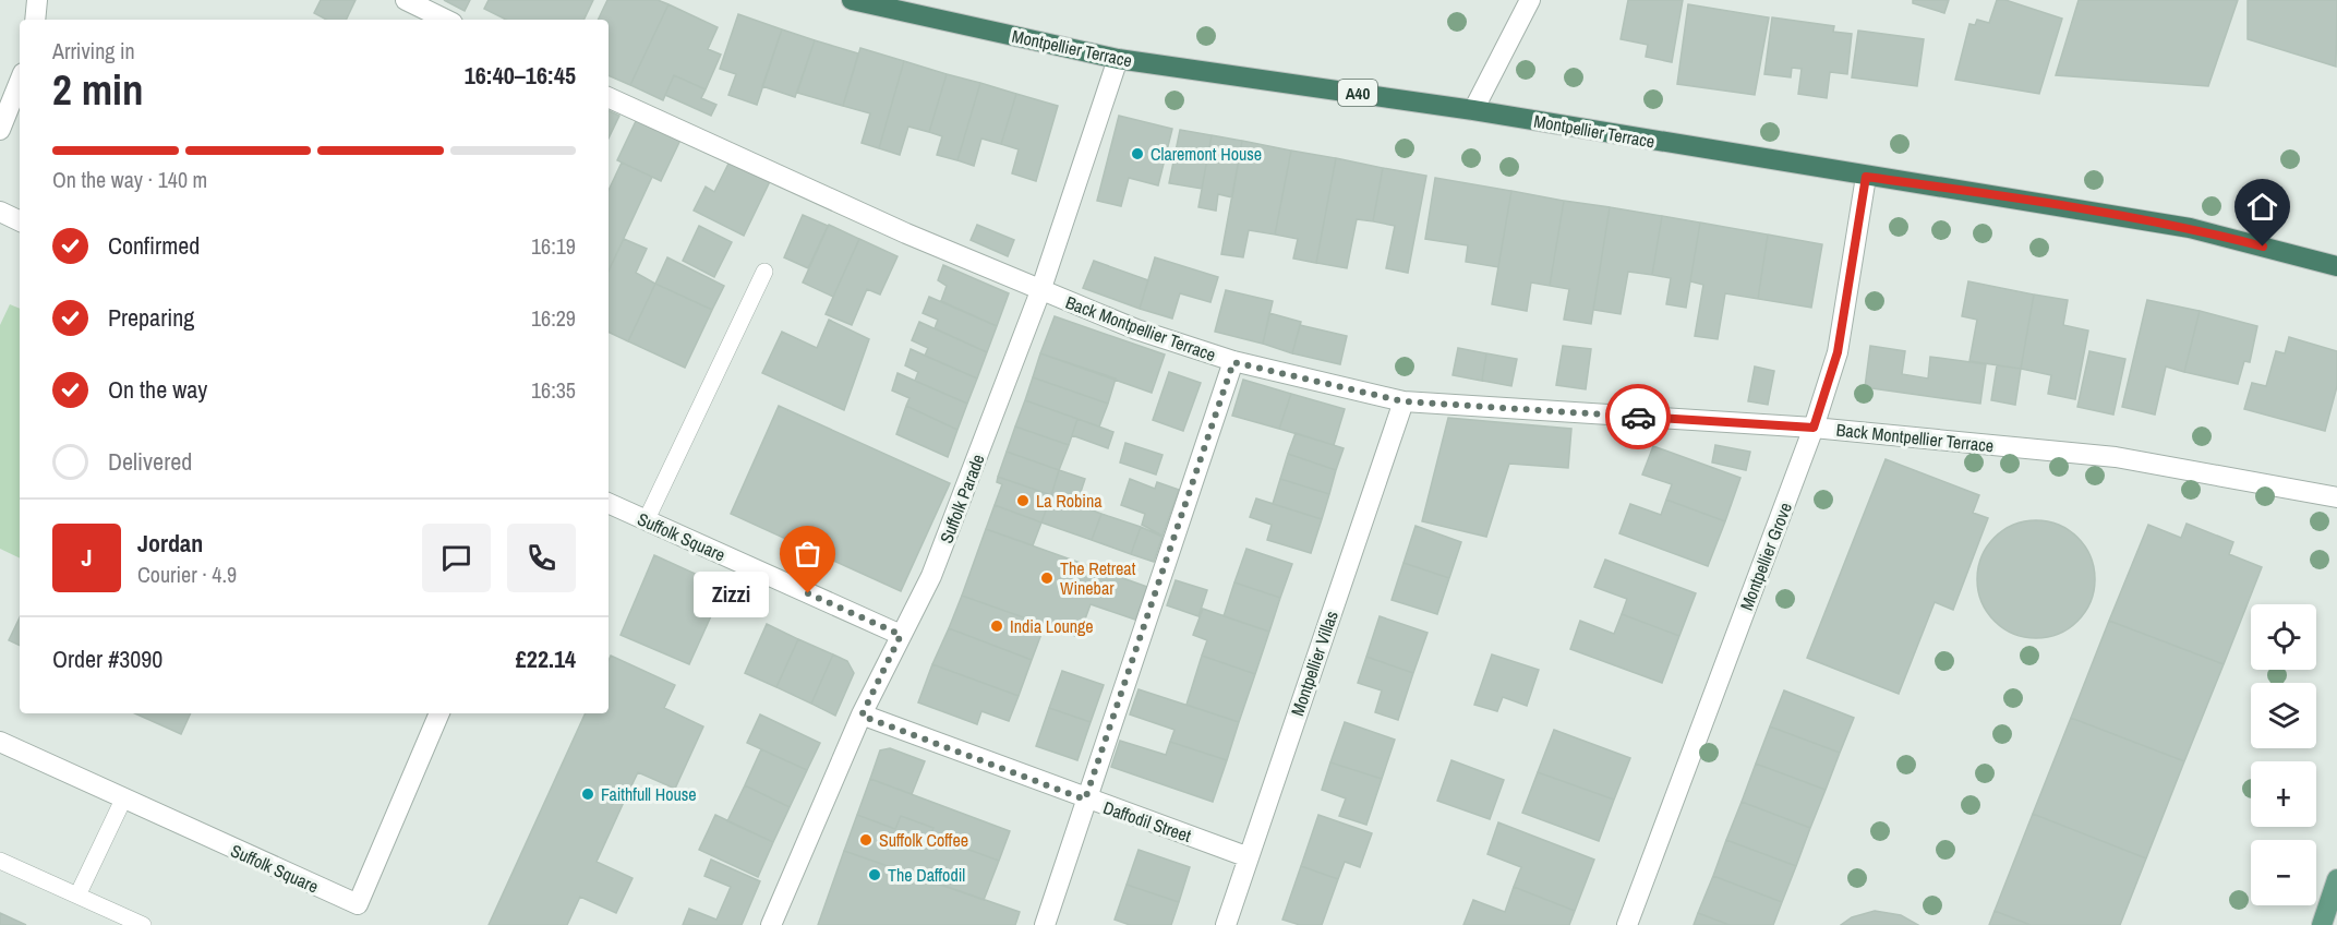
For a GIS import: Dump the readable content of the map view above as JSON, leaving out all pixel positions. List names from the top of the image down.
{
  "streets": {
    "highway": ["Montpellier Terrace", "A40"],
    "street": [
      "Back Montpellier Terrace",
      "Suffolk Parade",
      "Suffolk Square",
      "Montpellier Grove",
      "Montpellier Villas",
      "Daffodil Street"
    ]
  },
  "crossings": [
    ["Montpellier Terrace", "Suffolk Parade"],
    ["Montpellier Terrace", "Montpellier Grove"],
    ["Back Montpellier Terrace", "Suffolk Parade"],
    ["Back Montpellier Terrace", "Montpellier Grove"],
    ["Back Montpellier Terrace", "Montpellier Villas"],
    ["Suffolk Parade", "Suffolk Square"],
    ["Suffolk Parade", "Daffodil Street"],
    ["Montpellier Villas", "Daffodil Street"]
  ],
  "places": [
    "Claremont House",
    "La Robina",
    "The Retreat Winebar",
    "Zizzi",
    "India Lounge",
    "Faithfull House",
    "Suffolk Coffee",
    "The Daffodil"
  ],
  "page": {
    "heading": ["2 min", "Arriving in", "16:40–16:45"],
    "panel": [
      "Jordan",
      "Courier · 4.9",
      "Order #3090",
      "£22.14"
    ],
    "bar": "On the way · 140 m",
    "list": [
      ["Confirmed", "16:19"],
      ["Preparing", "16:29"],
      ["On the way", "16:35"],
      "Delivered"
    ],
    "round": "J",
    "bubble": "Zizzi",
    "map_buttons": ["+", "−"]
  }
}
